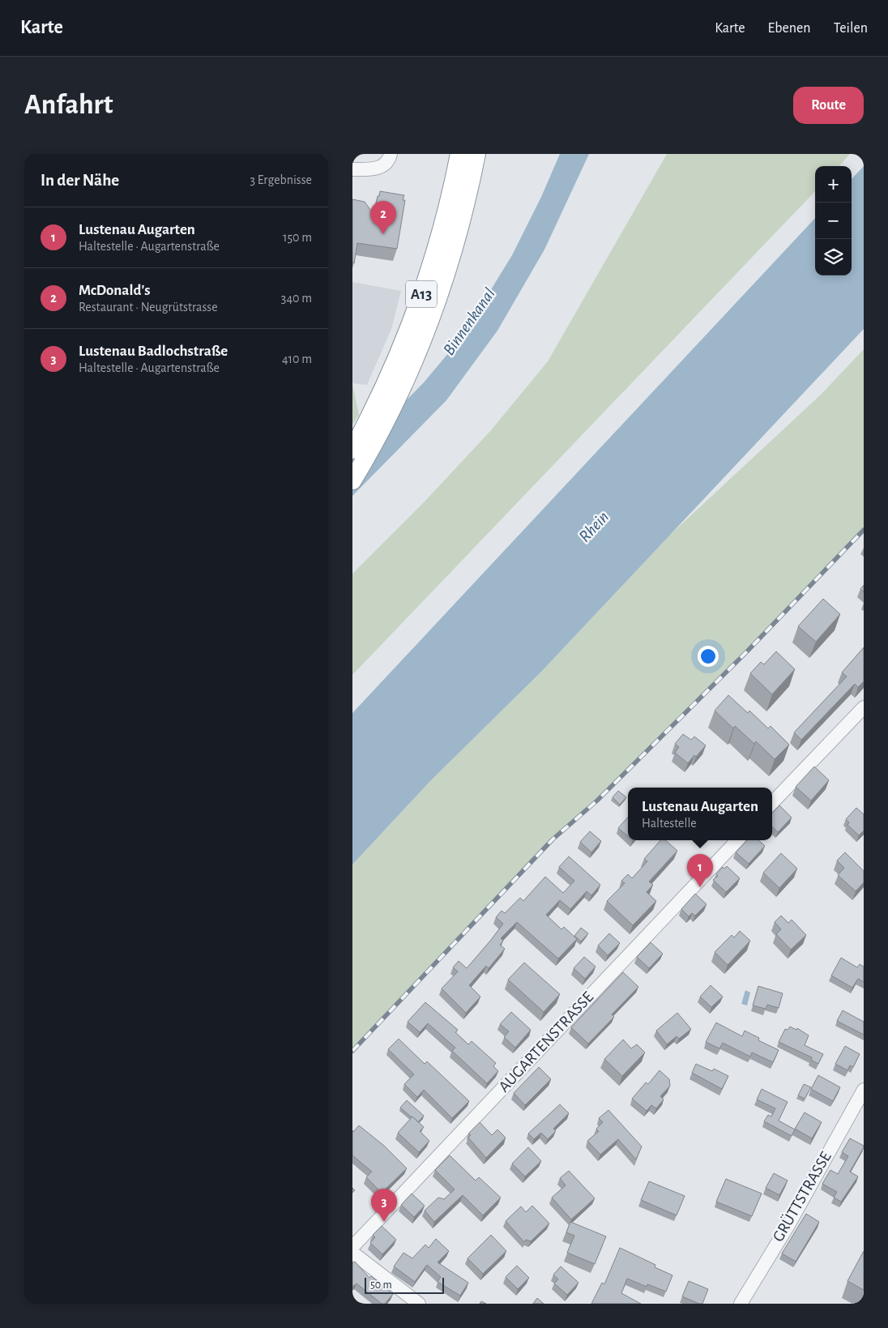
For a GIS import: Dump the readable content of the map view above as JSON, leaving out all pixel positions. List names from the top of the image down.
{
  "streets": {
    "highway": ["A13"],
    "street": ["AUGARTENSTRASSE", "GRÜTTSTRASSE"]
  },
  "water": ["Binnenkanal", "Rhein"],
  "scale_bar": "50 m",
  "page": {
    "header": "Karte",
    "nav": ["Karte", "Ebenen", "Teilen"],
    "buttons": "Route",
    "title": "Anfahrt",
    "heading": ["In der Nähe", "3 Ergebnisse"],
    "map_buttons": ["+", "−"],
    "pins": ["2", "1", "3"],
    "list": [
      {
        "mark": "1",
        "name": "Lustenau Augarten",
        "note": "Haltestelle · Augartenstraße",
        "value": "150 m"
      },
      {
        "mark": "2",
        "name": "McDonald's",
        "note": "Restaurant · Neugrütstrasse",
        "value": "340 m"
      },
      {
        "mark": "3",
        "name": "Lustenau Badlochstraße",
        "note": "Haltestelle · Augartenstraße",
        "value": "410 m"
      }
    ],
    "popup": ["Lustenau Augarten", "Haltestelle"],
    "scale": "50 m"
  }
}
